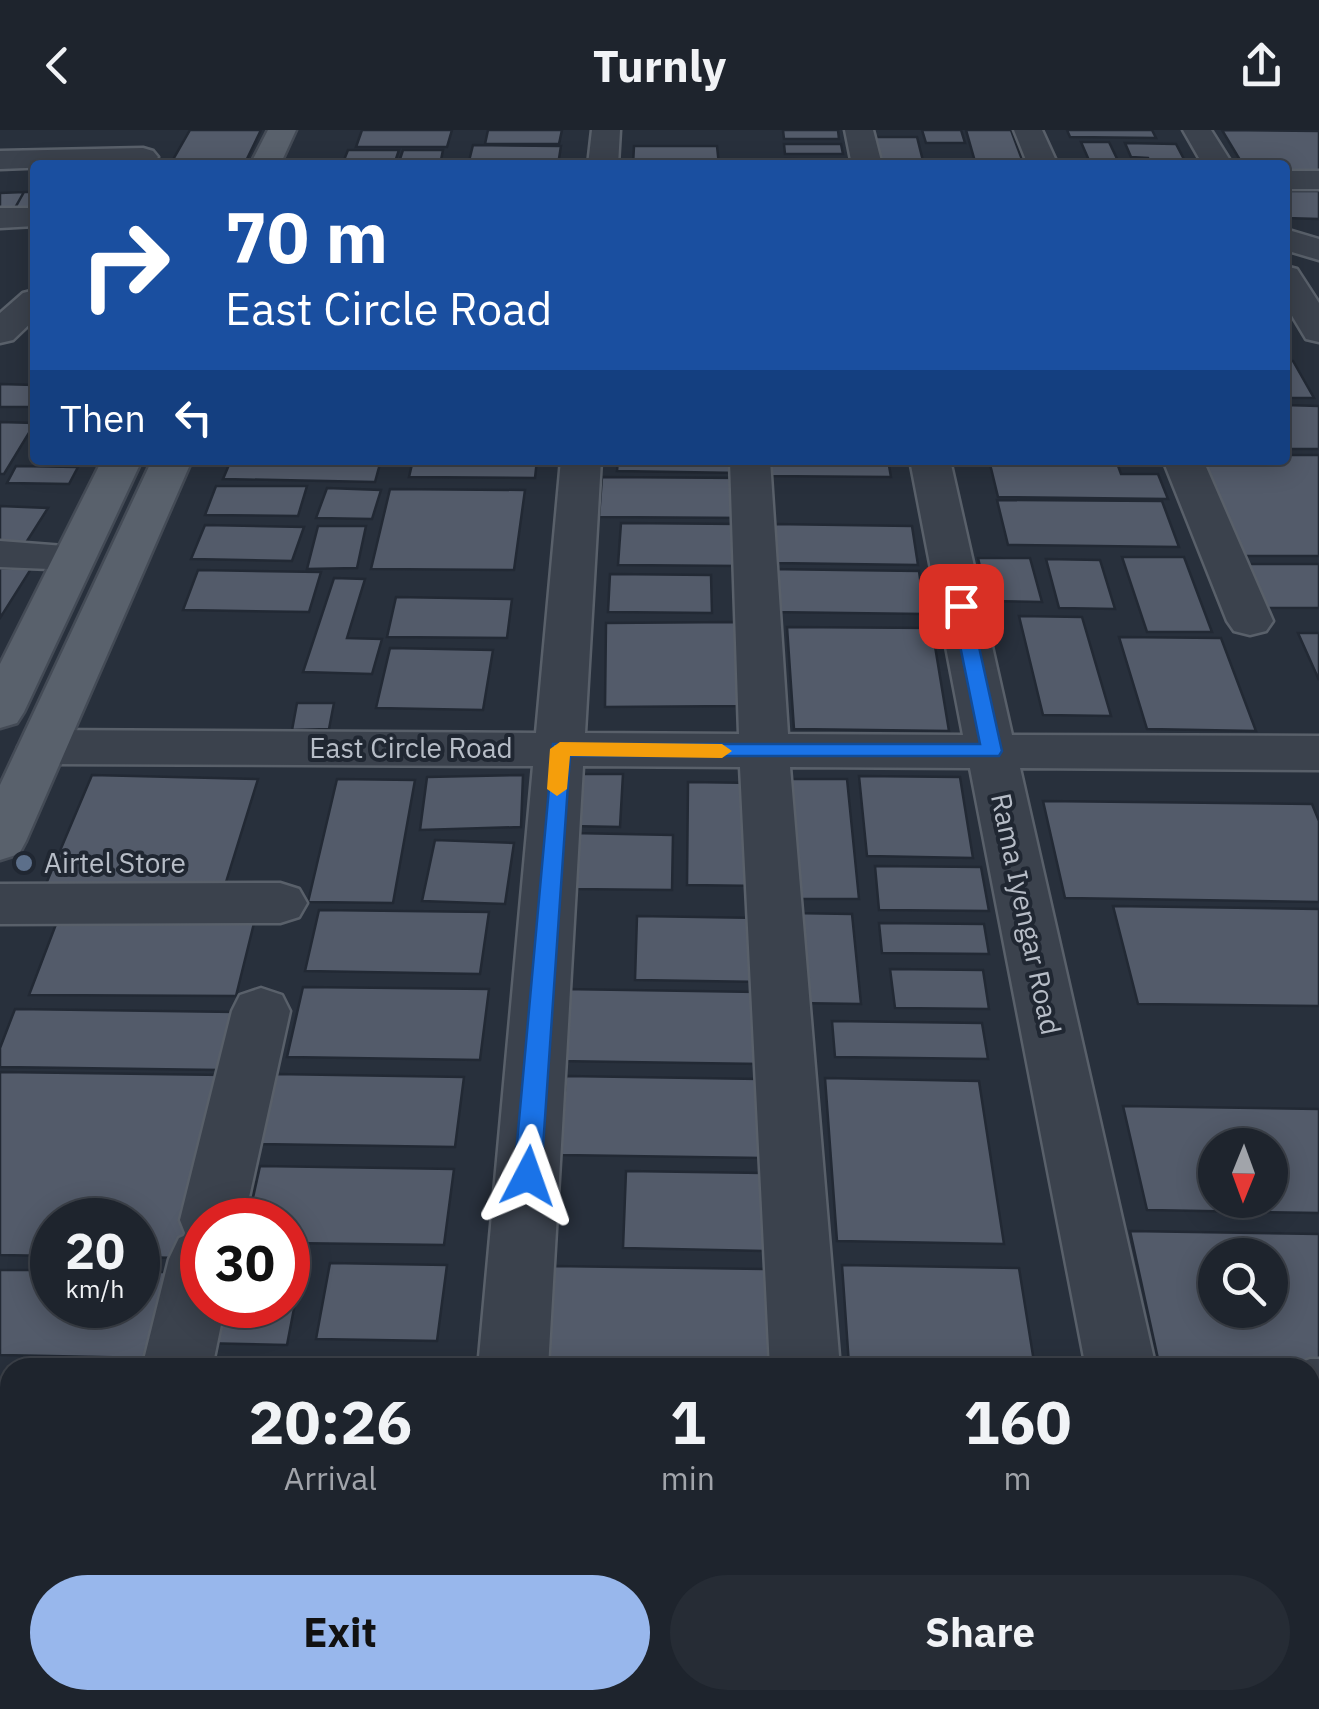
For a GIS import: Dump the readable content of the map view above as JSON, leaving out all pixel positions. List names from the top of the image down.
{
  "streets": {
    "street": ["East Circle Road", "Rama Iyengar Road"]
  },
  "crossings": [
    ["East Circle Road", "Rama Iyengar Road"]
  ],
  "places": ["Airtel Store"],
  "north": "bottom",
  "page": {
    "header": "Turnly",
    "turn": ["70 m", "East Circle Road"],
    "then": "Then",
    "speed": "20 km/h",
    "limit": "30",
    "eta": [
      "20:26",
      "Arrival",
      "1",
      "min",
      "160",
      "m"
    ],
    "buttons": ["Exit", "Share"]
  }
}
